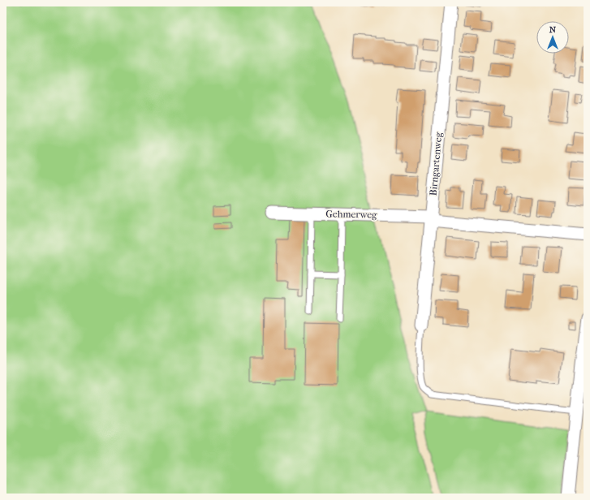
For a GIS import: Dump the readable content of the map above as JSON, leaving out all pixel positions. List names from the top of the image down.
{
  "streets": {
    "street": ["Birngartenweg", "Gehmerweg"]
  },
  "crossings": [
    ["Birngartenweg", "Gehmerweg"]
  ],
  "north": "top"
}
